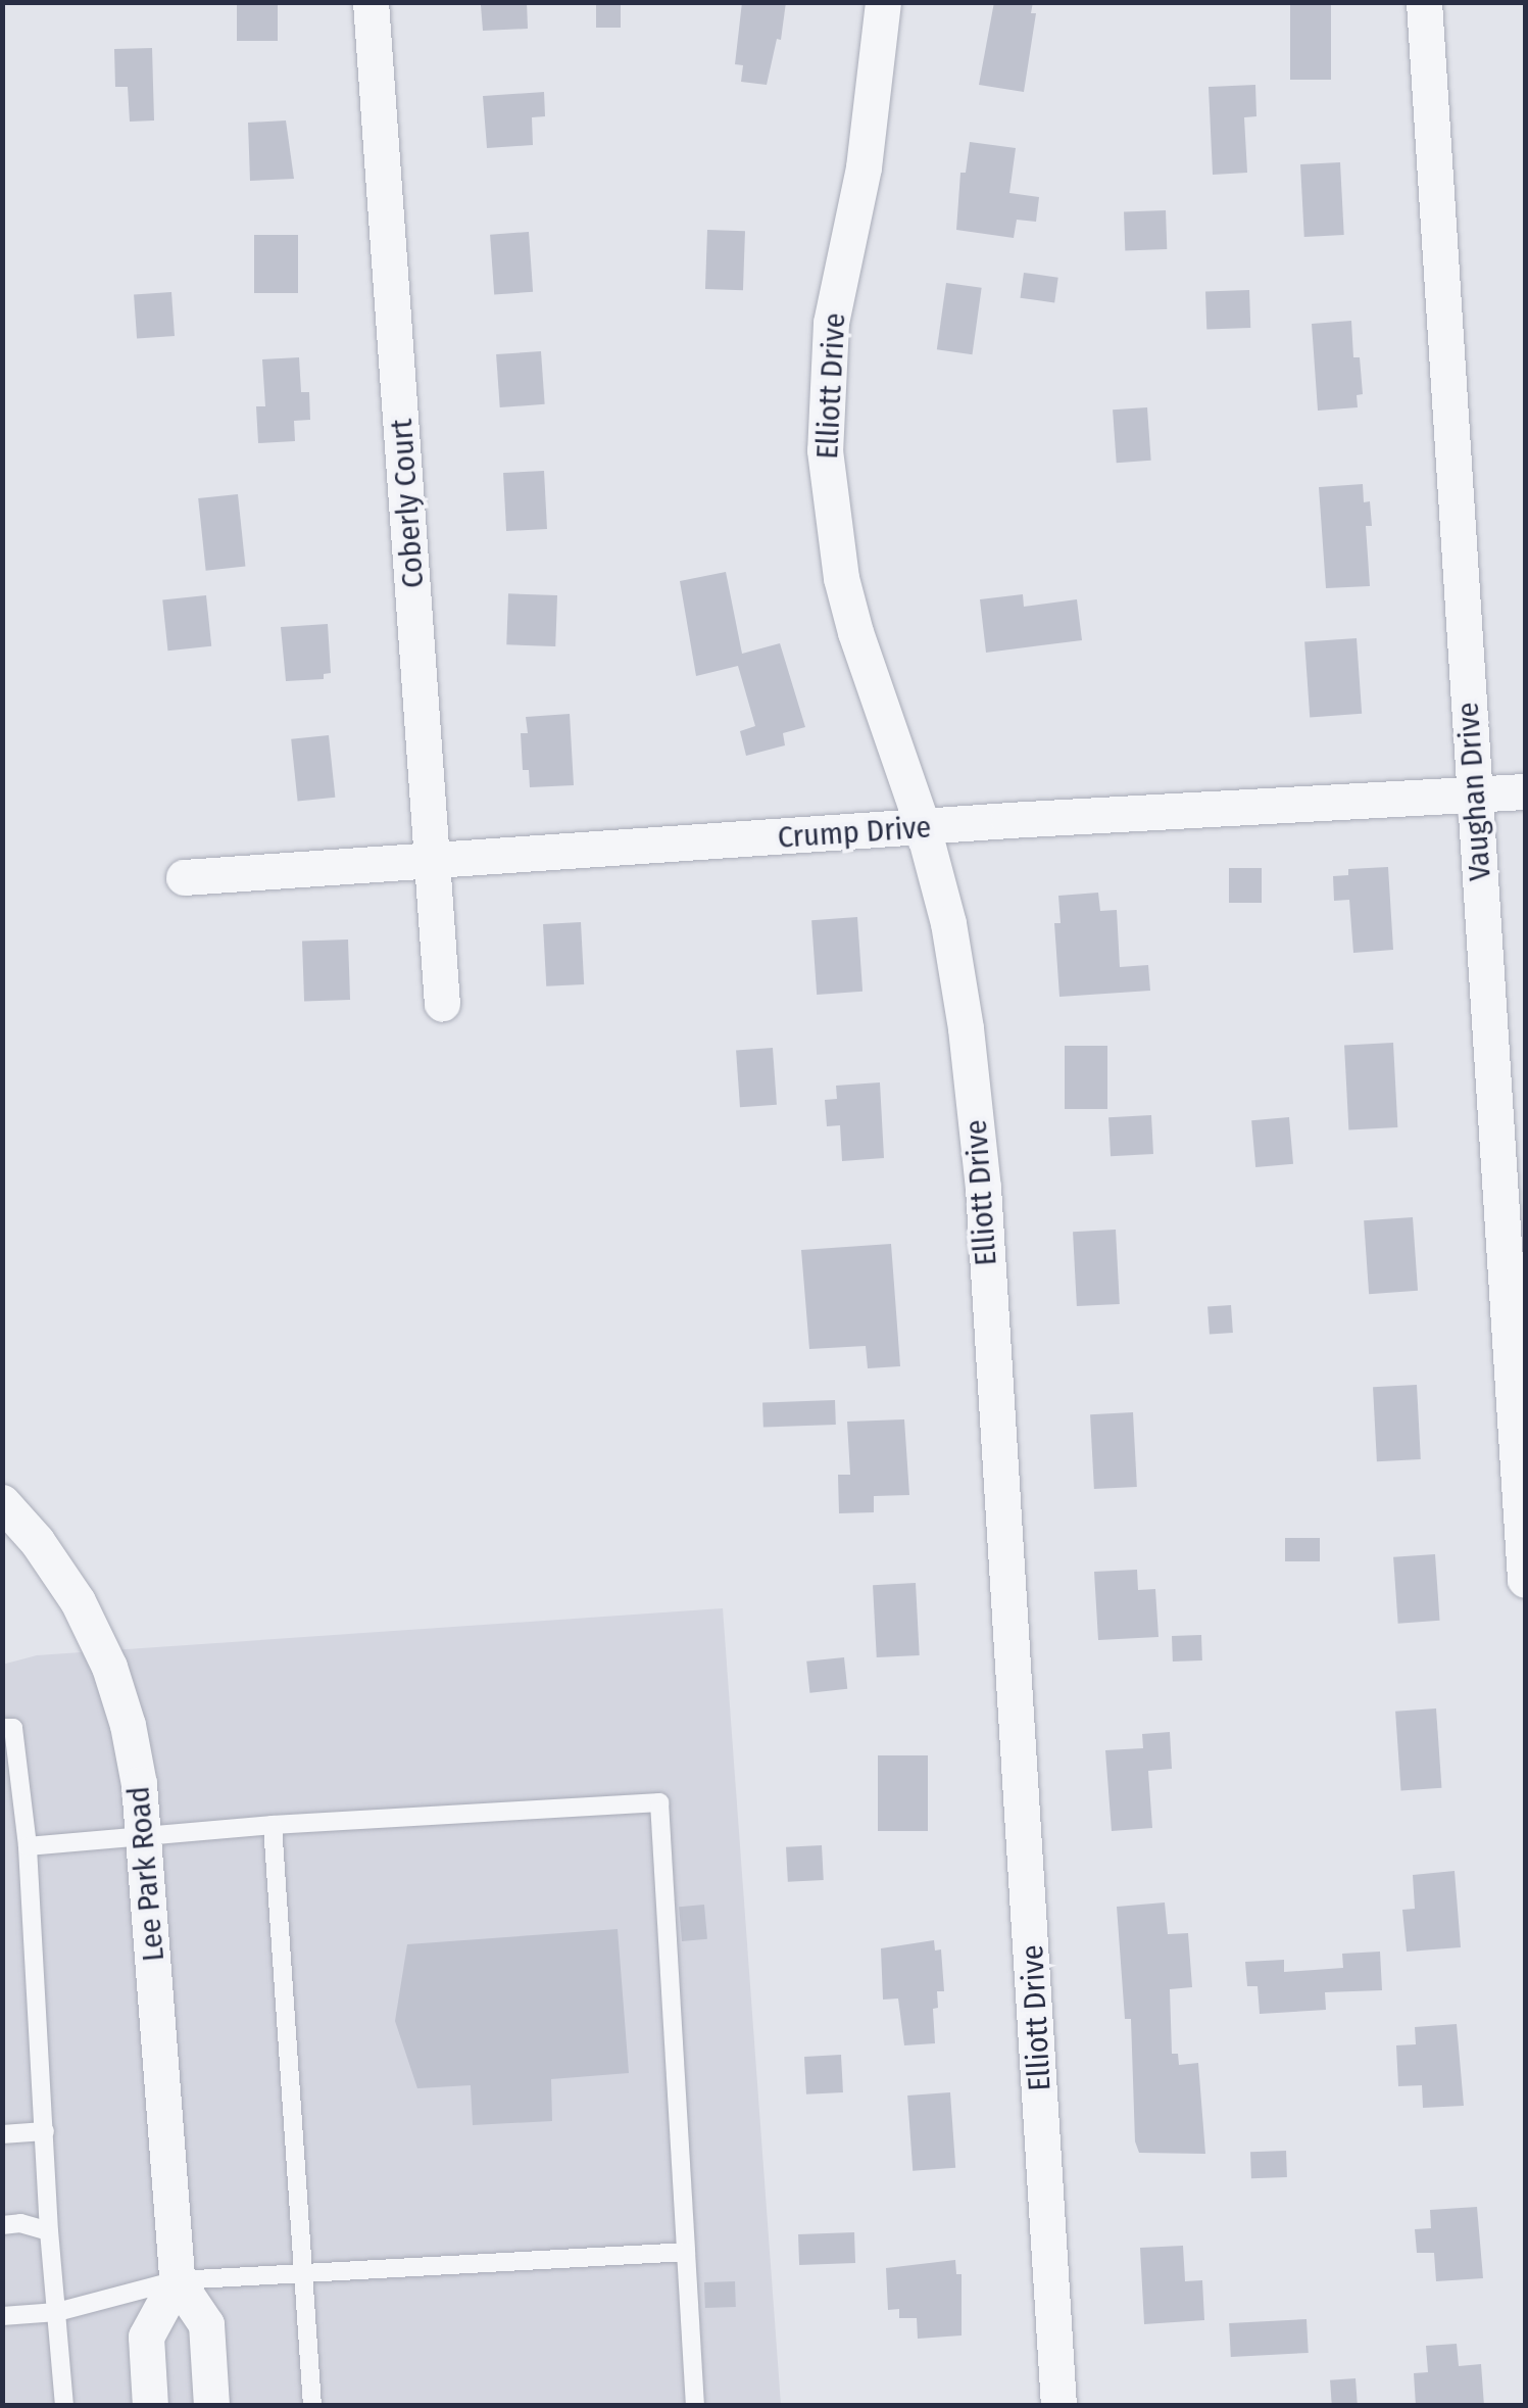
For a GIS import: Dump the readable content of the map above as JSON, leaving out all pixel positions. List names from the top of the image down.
{
  "streets": {
    "street": [
      "Elliott Drive",
      "Coberly Court",
      "Vaughan Drive",
      "Crump Drive",
      "Lee Park Road"
    ]
  },
  "crossings": [
    ["Elliott Drive", "Crump Drive"],
    ["Coberly Court", "Crump Drive"],
    ["Vaughan Drive", "Crump Drive"]
  ]
}
